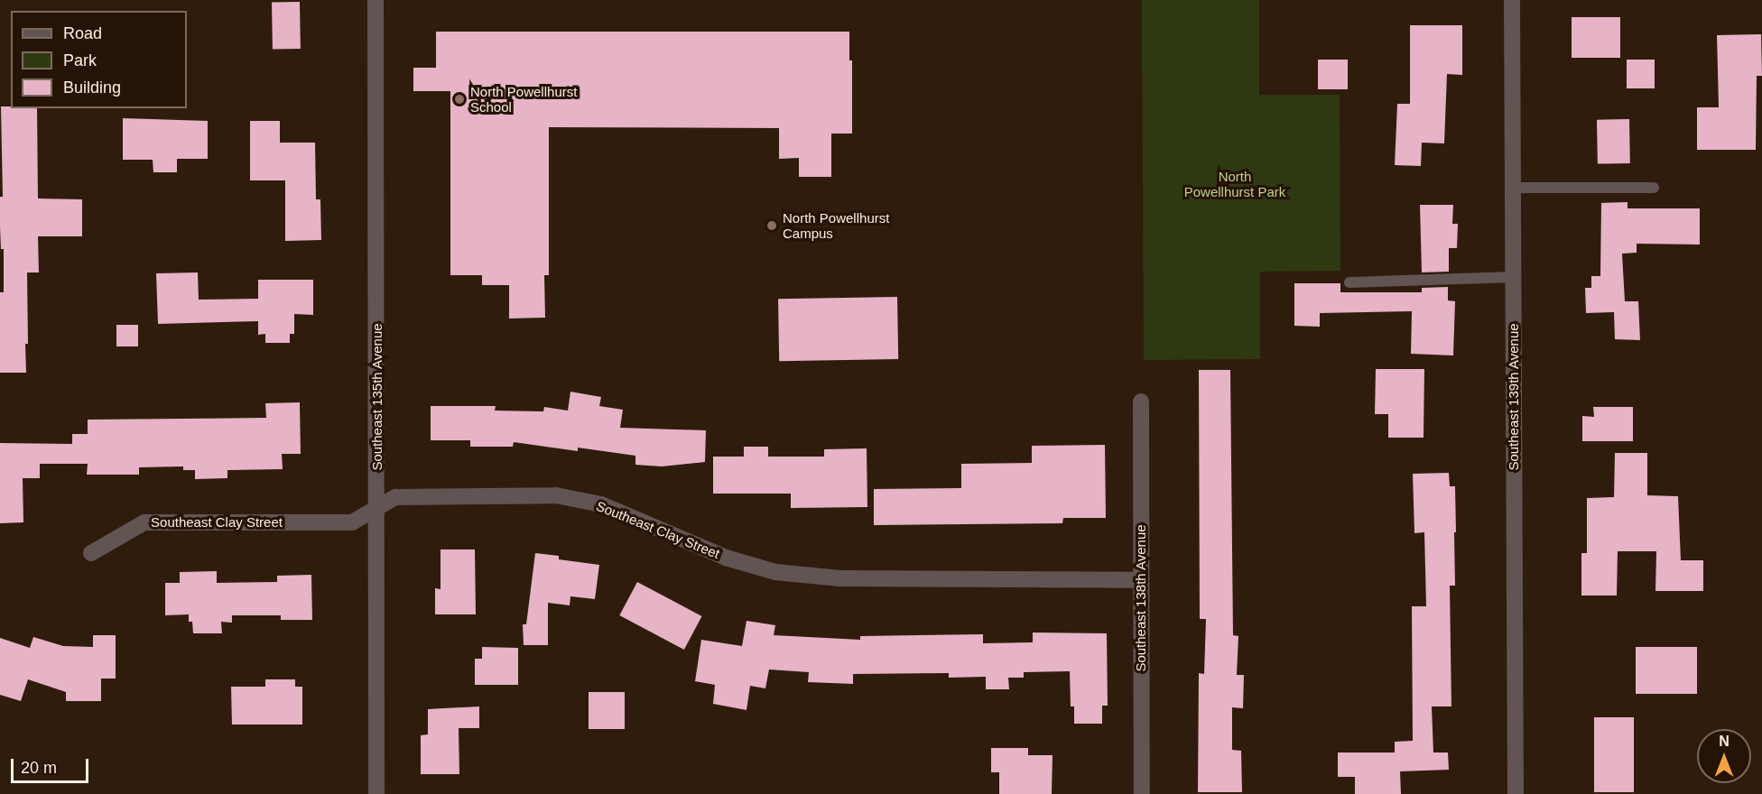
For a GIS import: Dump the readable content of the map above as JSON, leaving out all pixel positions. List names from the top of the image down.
{
  "streets": {
    "street": [
      "Southeast 135th Avenue",
      "Southeast 139th Avenue",
      "Southeast Clay Street",
      "Southeast 138th Avenue"
    ]
  },
  "crossings": [
    ["Southeast 135th Avenue", "Southeast Clay Street"],
    ["Southeast Clay Street", "Southeast 138th Avenue"]
  ],
  "parks": ["North Powellhurst Park"],
  "places": ["North Powellhurst School", "North Powellhurst Campus"],
  "legend": ["Road", "Park", "Building"],
  "scale_bar": "20 m",
  "north": "top"
}
